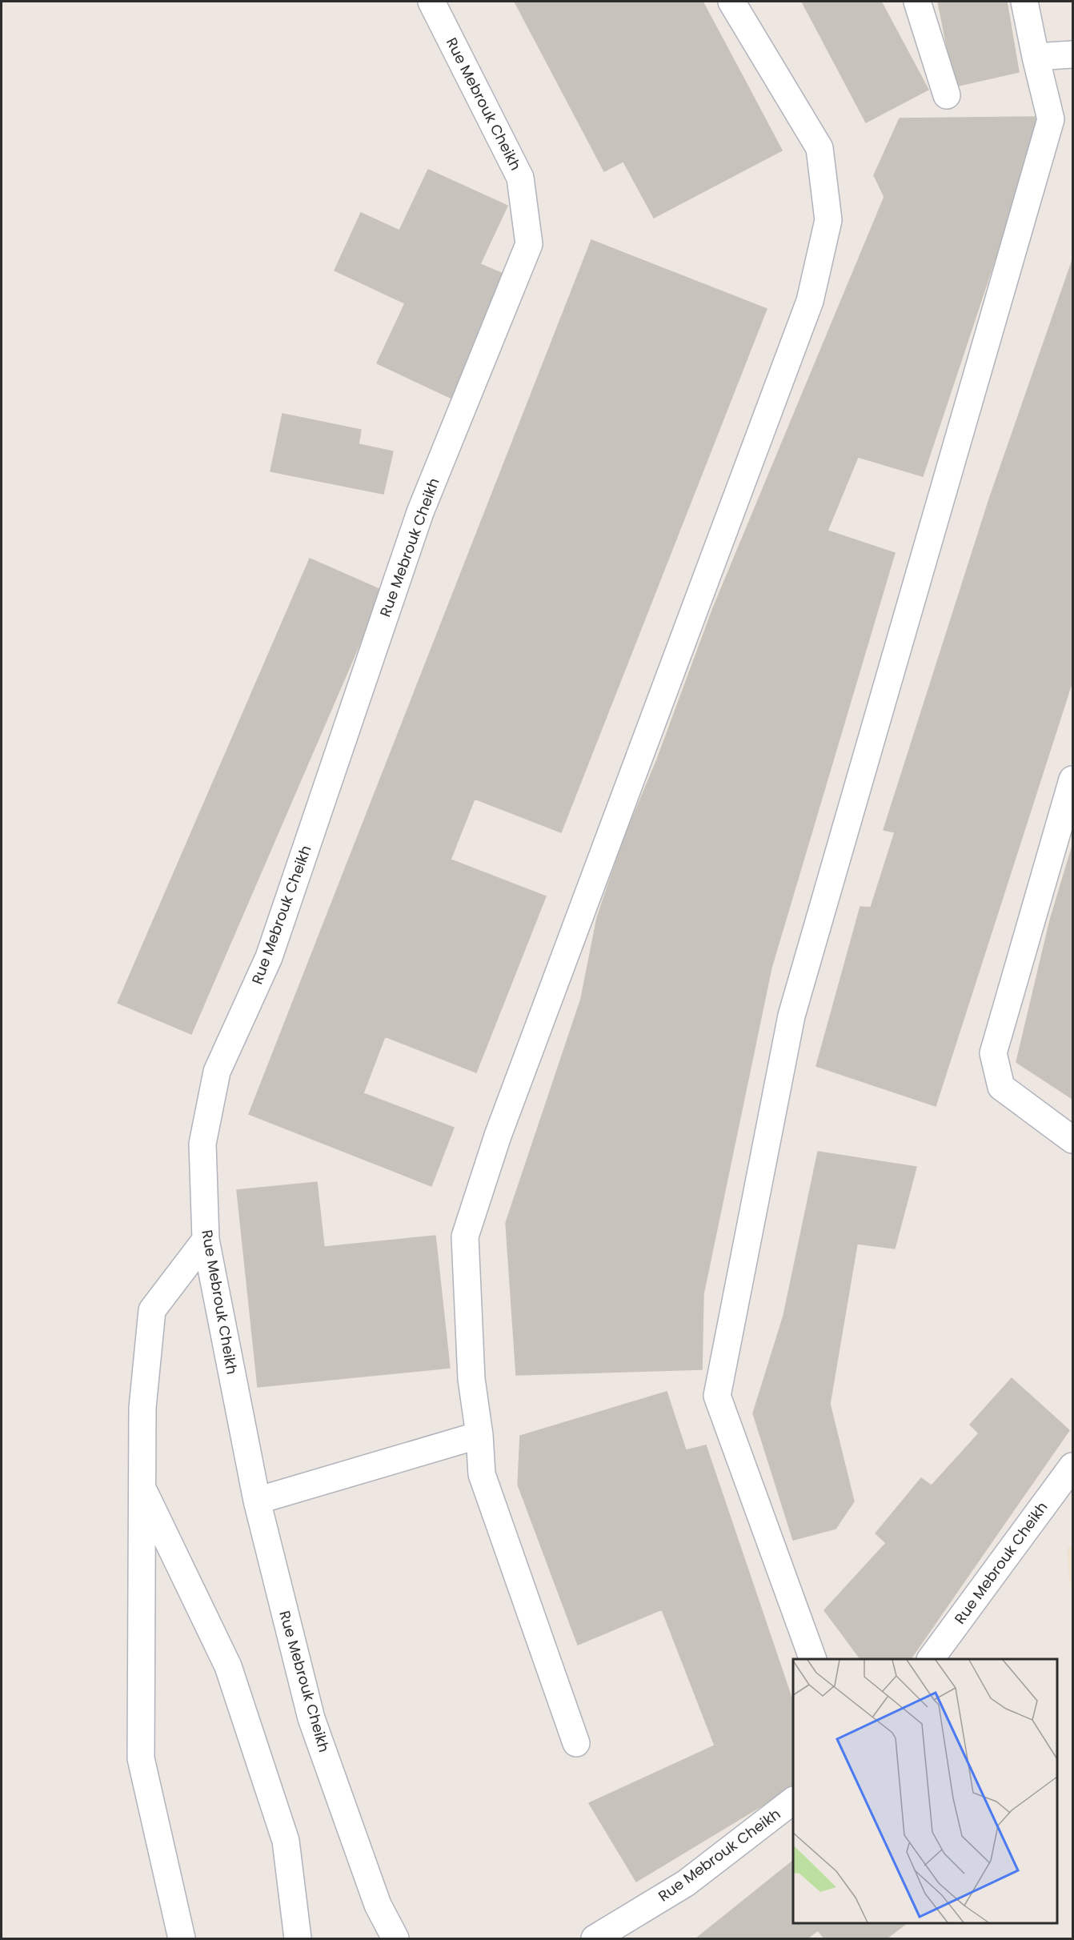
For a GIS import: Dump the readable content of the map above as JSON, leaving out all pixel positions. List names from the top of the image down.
{
  "streets": {
    "street": ["Rue Mebrouk Cheikh"]
  }
}
